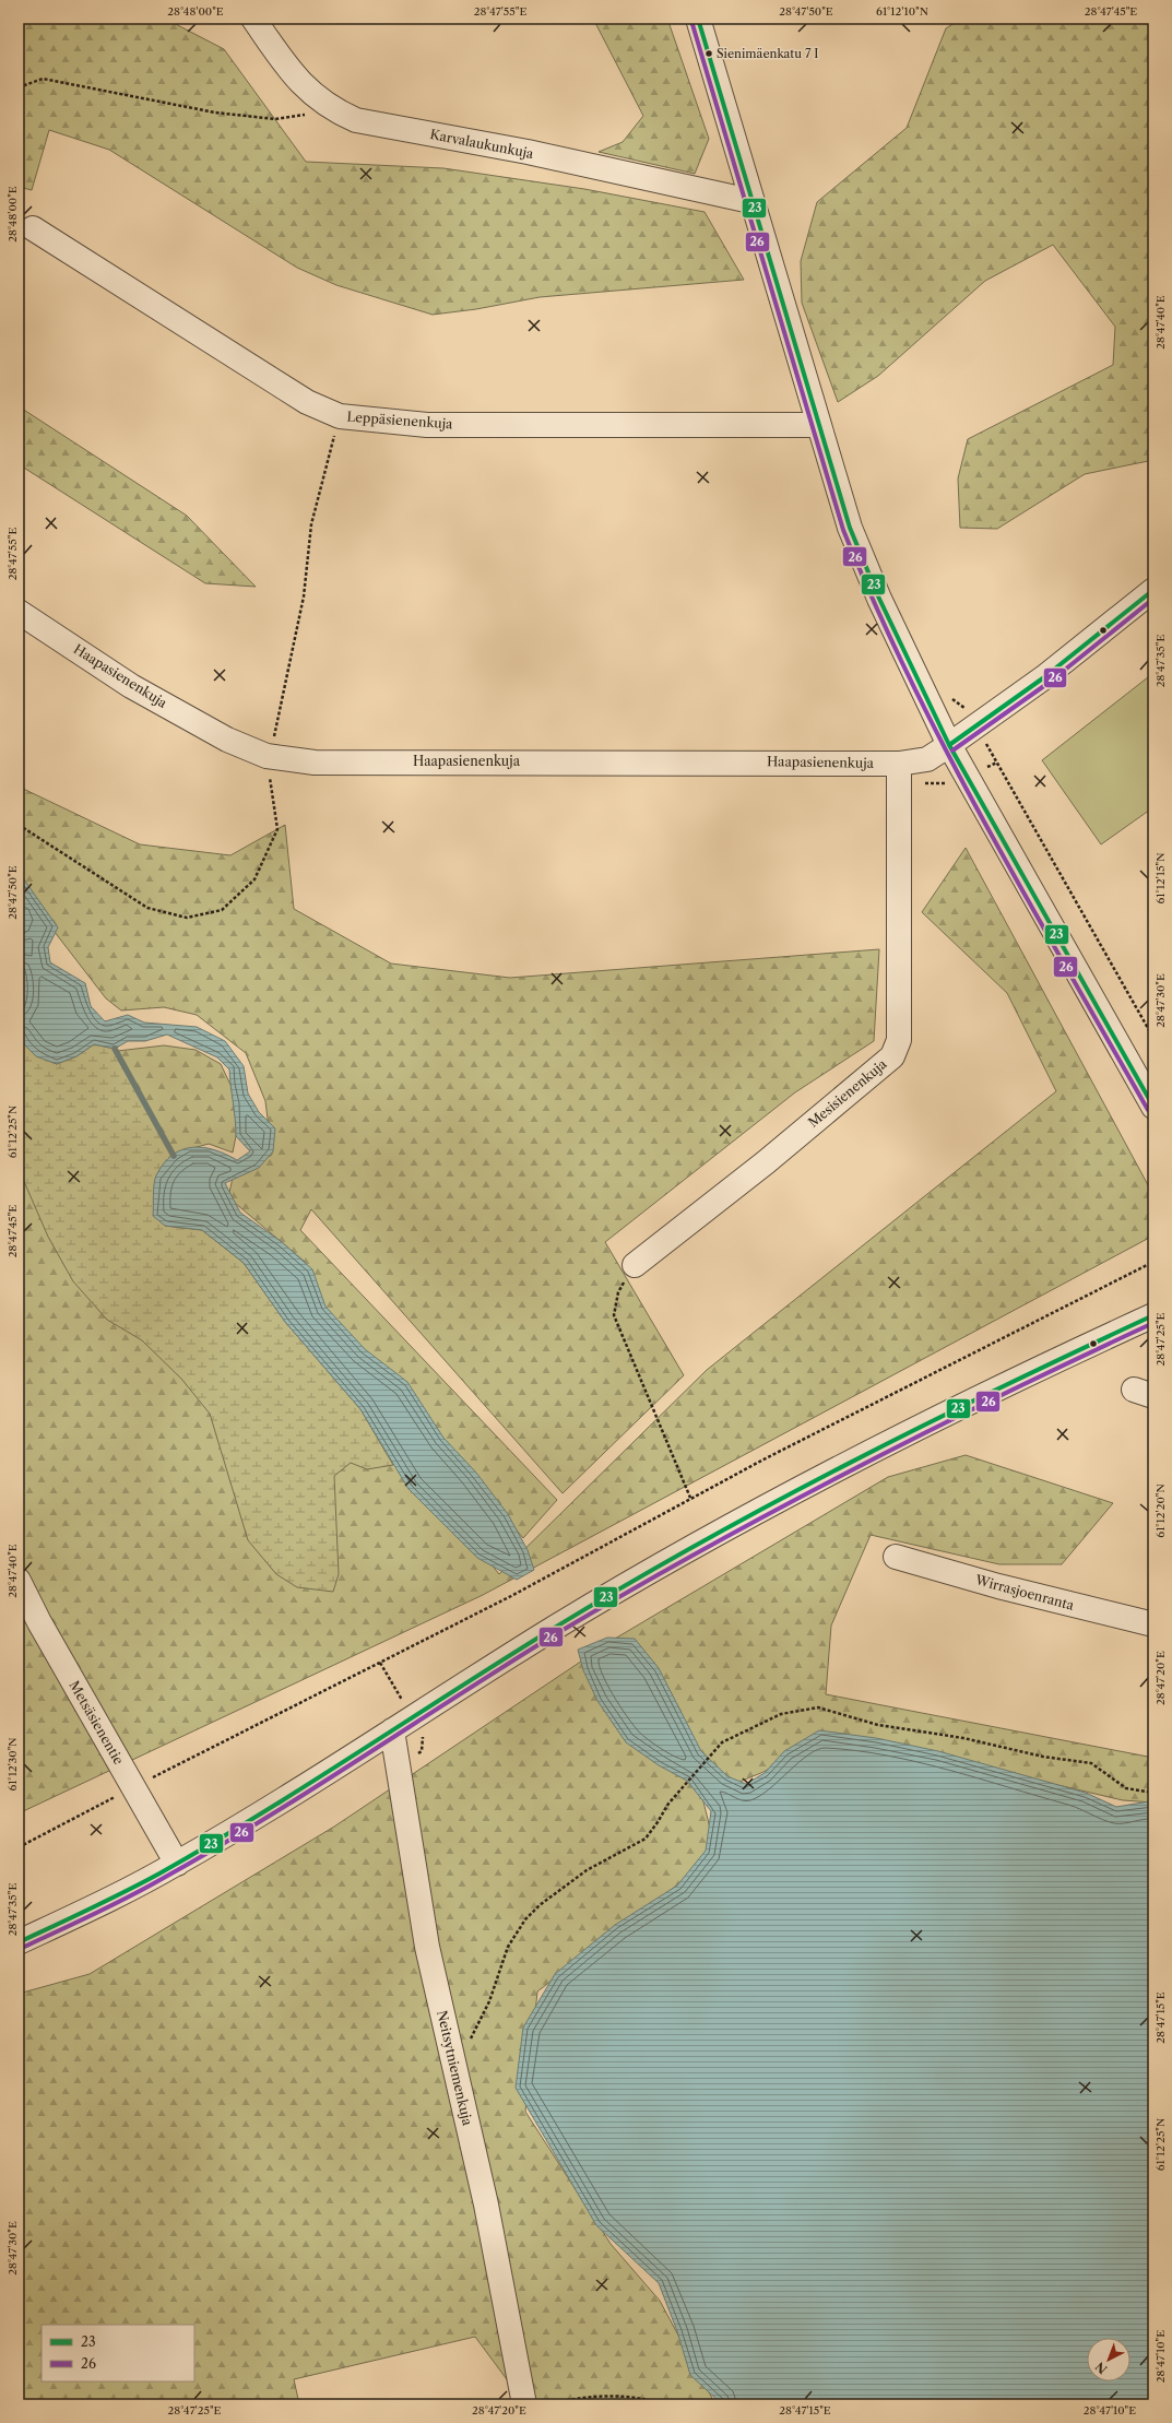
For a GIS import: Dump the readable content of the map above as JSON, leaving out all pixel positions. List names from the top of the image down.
{
  "streets": {
    "street": [
      "Karvalaukunkuja",
      "Leppäsienenkuja",
      "Haapasienenkuja",
      "Mesisienenkuja",
      "Wirrasjoenranta",
      "Metsäsienentie",
      "Neitsytniemenkuja"
    ]
  },
  "crossings": [
    ["Haapasienenkuja", "Mesisienenkuja"]
  ],
  "places": ["Sienimäenkatu 7 I"],
  "lines": ["transit line 23", "transit line 26"],
  "legend": ["23", "26"],
  "north": "bottom left",
  "coordinates": [
    "28°48'00\"E",
    "28°47'55\"E",
    "28°47'50\"E",
    "61°12'10\"N",
    "28°47'45\"E",
    "28°47'40\"E",
    "28°47'35\"E",
    "61°12'15\"N",
    "28°47'30\"E",
    "61°12'25\"N",
    "28°47'25\"E",
    "61°12'20\"N",
    "28°47'20\"E",
    "61°12'30\"N",
    "28°47'15\"E",
    "28°47'10\"E"
  ]
}
